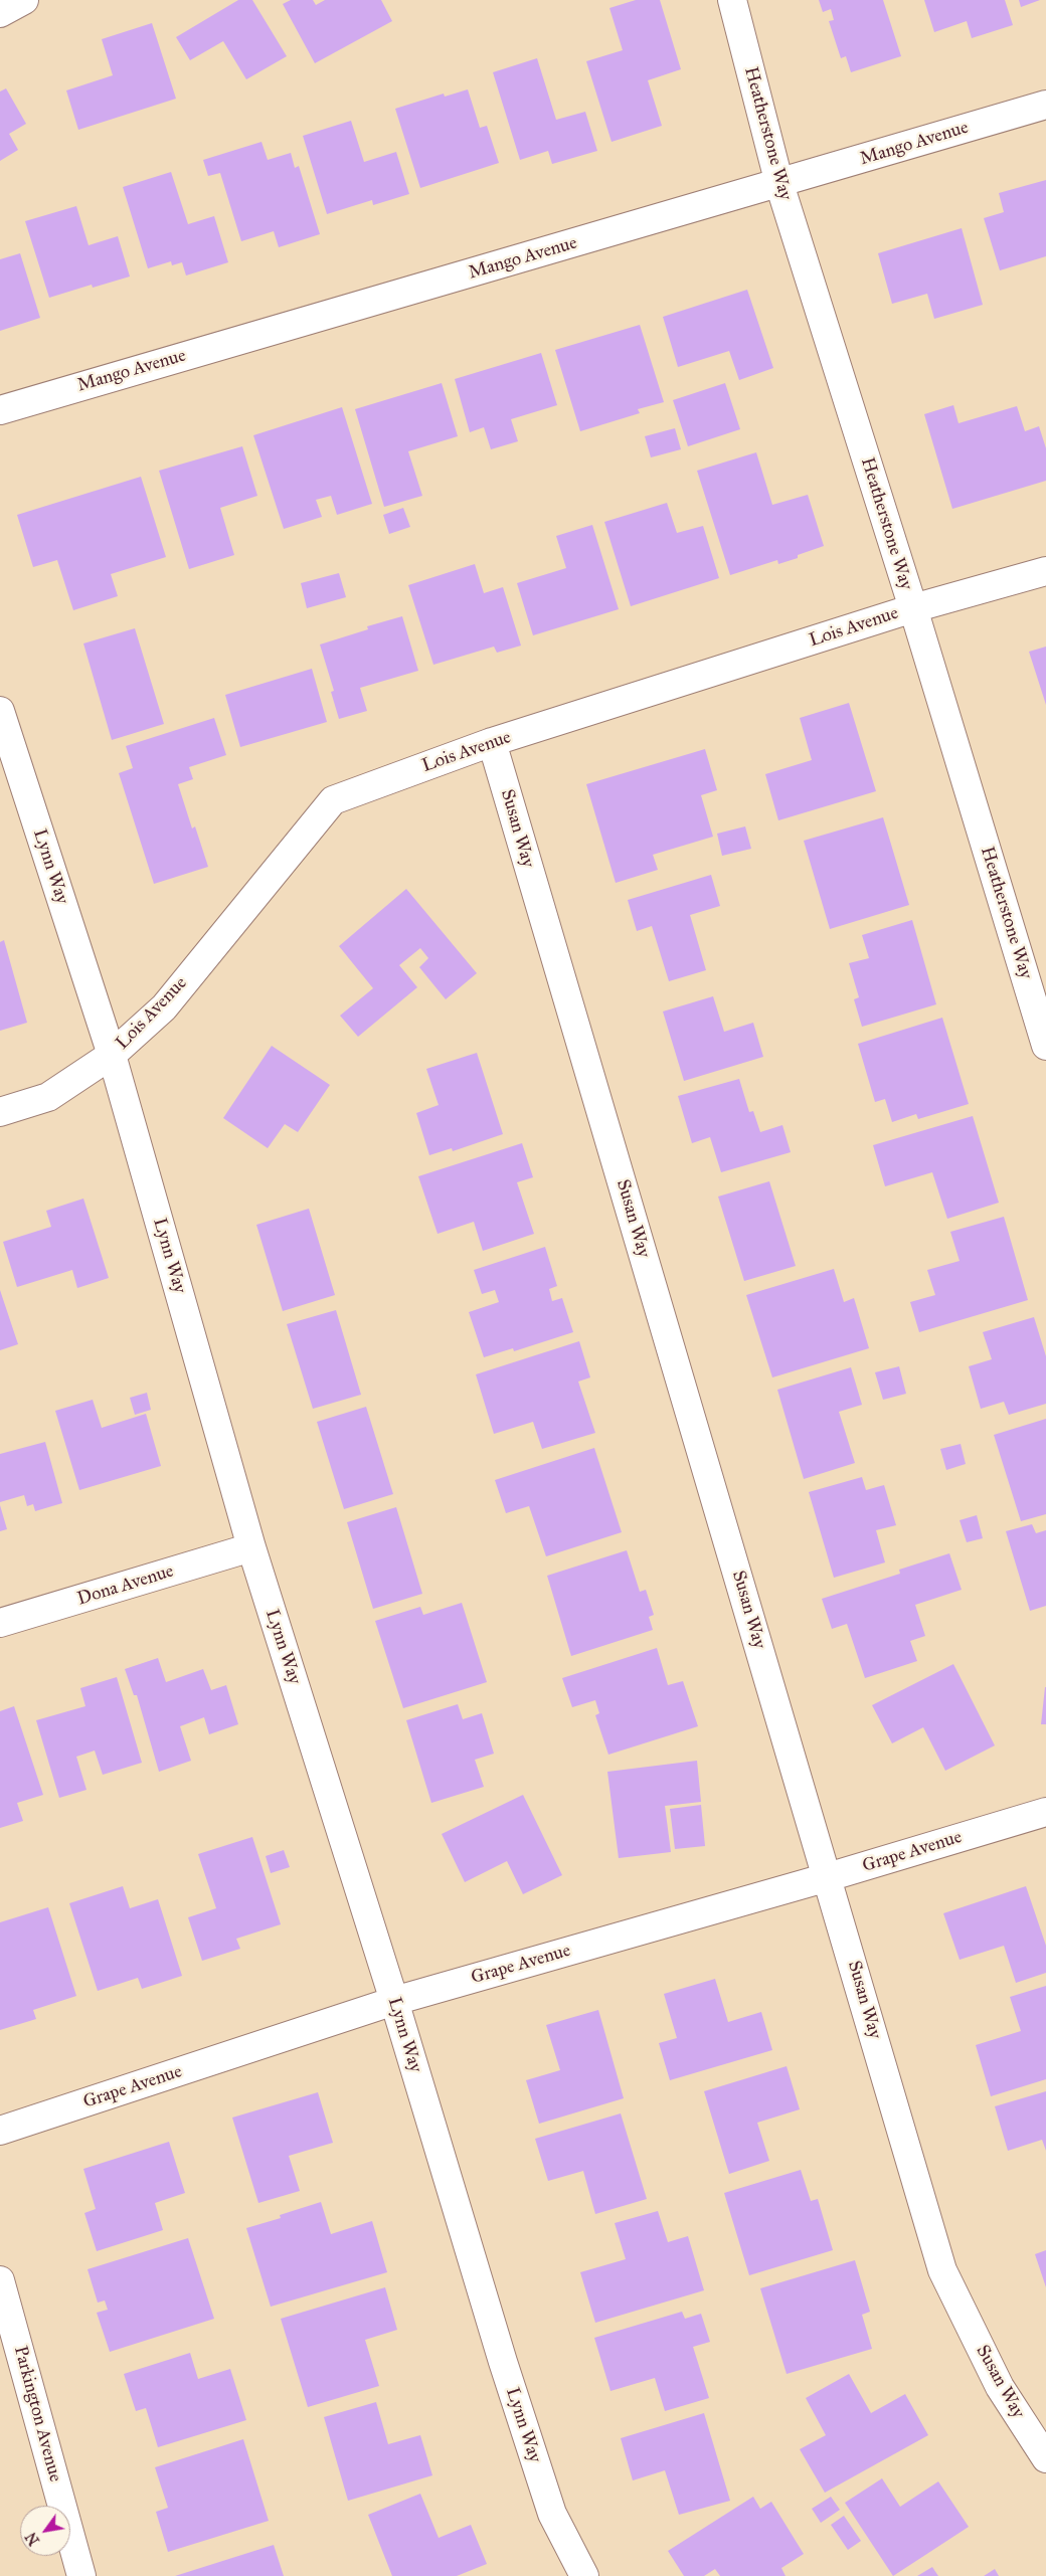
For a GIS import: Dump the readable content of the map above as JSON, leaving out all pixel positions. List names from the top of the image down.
{
  "streets": {
    "street": [
      "Heatherstone Way",
      "Mango Avenue",
      "Lois Avenue",
      "Susan Way",
      "Lynn Way",
      "Dona Avenue",
      "Grape Avenue",
      "Parkington Avenue"
    ]
  },
  "crossings": [
    ["Heatherstone Way", "Mango Avenue"],
    ["Heatherstone Way", "Lois Avenue"],
    ["Lois Avenue", "Susan Way"],
    ["Lois Avenue", "Lynn Way"],
    ["Susan Way", "Grape Avenue"],
    ["Lynn Way", "Dona Avenue"],
    ["Lynn Way", "Grape Avenue"]
  ],
  "north": "bottom left"
}
